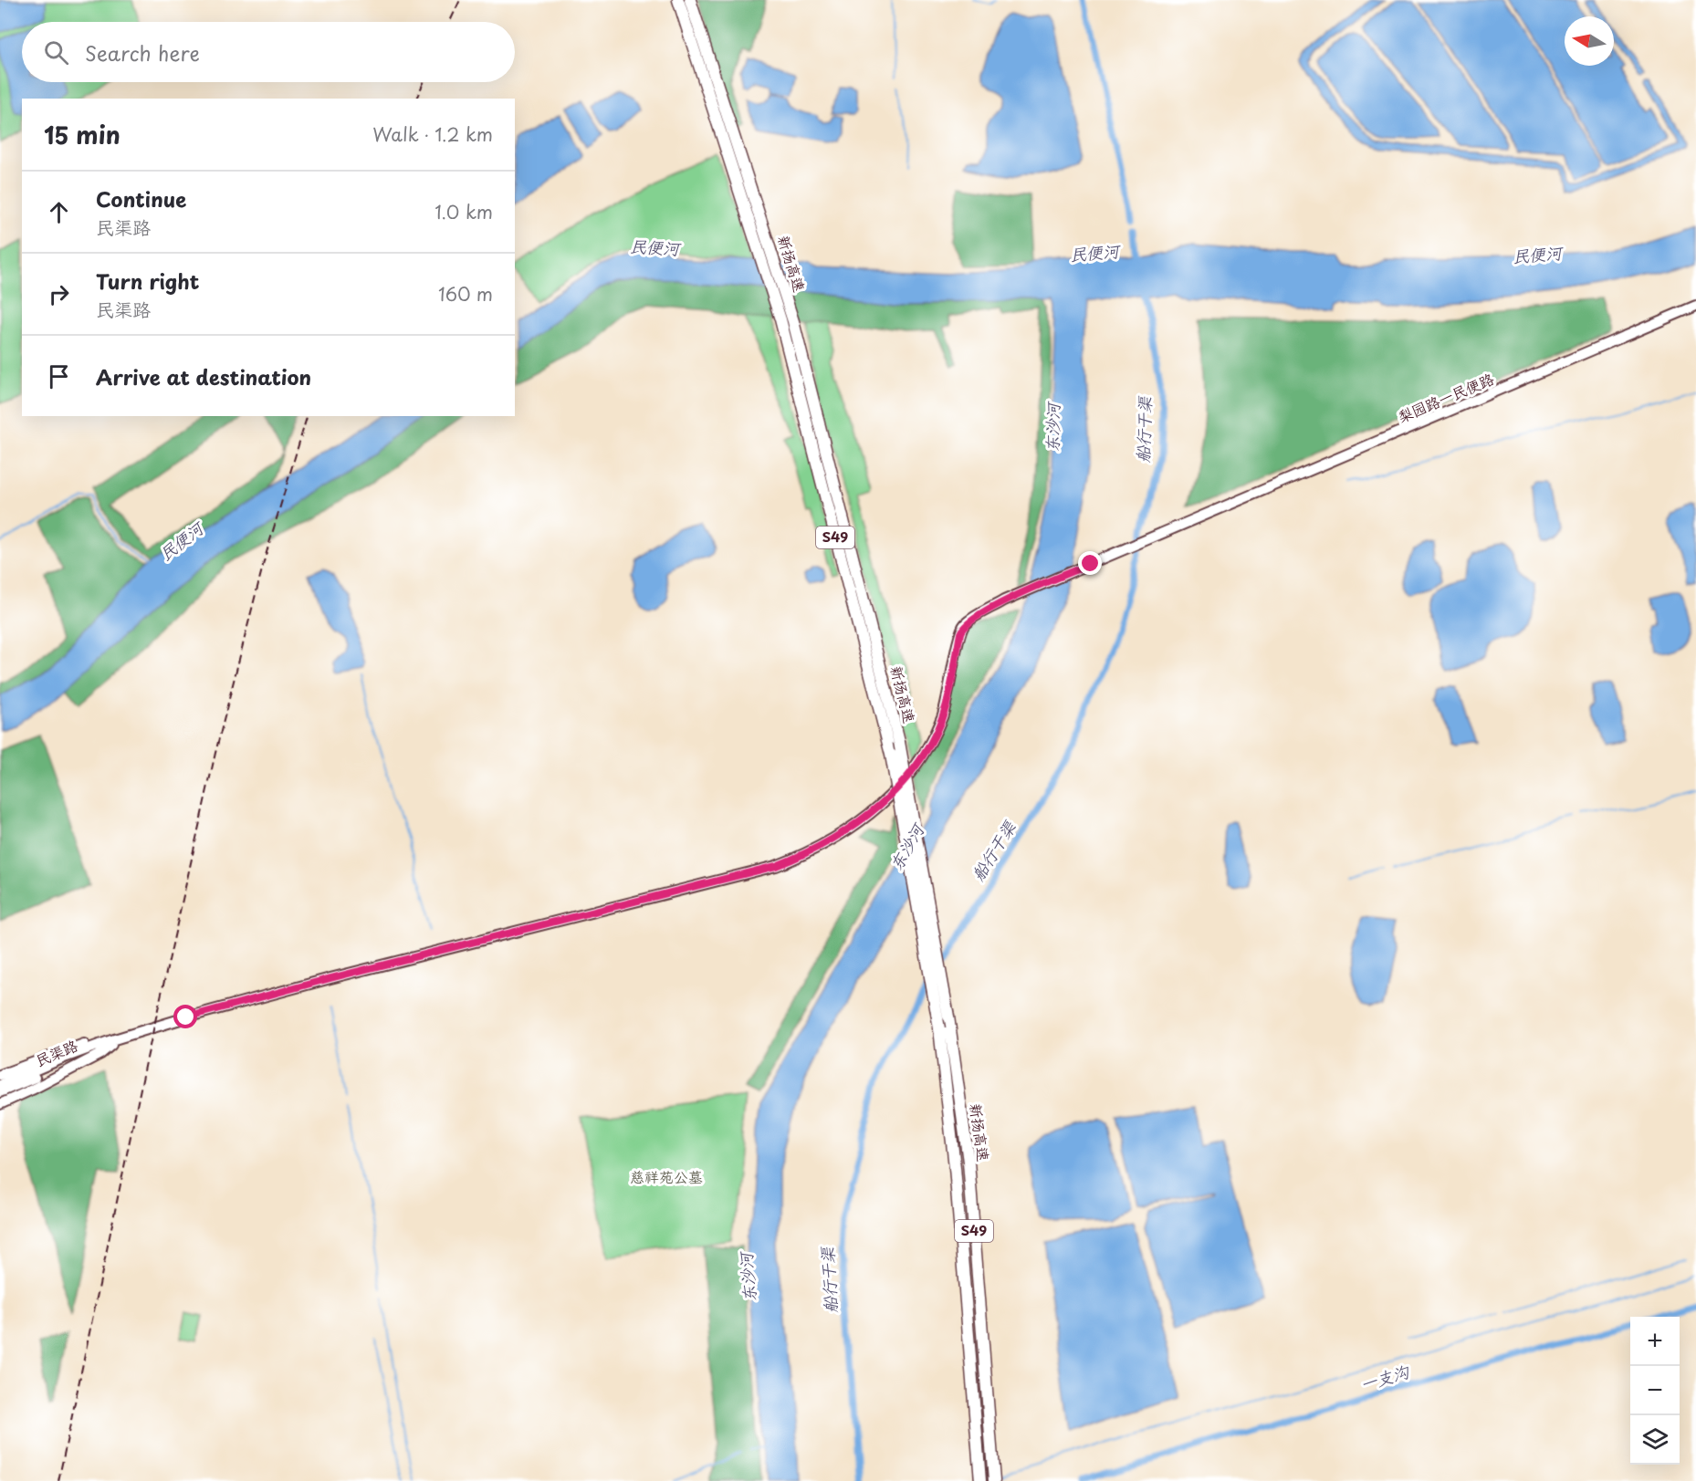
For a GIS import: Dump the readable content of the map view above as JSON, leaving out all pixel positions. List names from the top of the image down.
{
  "streets": {
    "highway": ["新扬高速", "S49"],
    "main road": ["梨园路一民便路", "民渠路"]
  },
  "crossings": [
    ["梨园路一民便路", "民渠路"]
  ],
  "water": [
    "民便河",
    "东沙河",
    "船行干渠",
    "一支沟"
  ],
  "parks": ["慈祥苑公墓"],
  "north": "left",
  "page": {
    "search": "Search here",
    "heading": ["15 min", "Walk · 1.2 km"],
    "list": [
      ["Continue", "民渠路", "1.0 km"],
      ["Turn right", "民渠路", "160 m"],
      "Arrive at destination"
    ],
    "map_buttons": ["+", "−"]
  }
}
